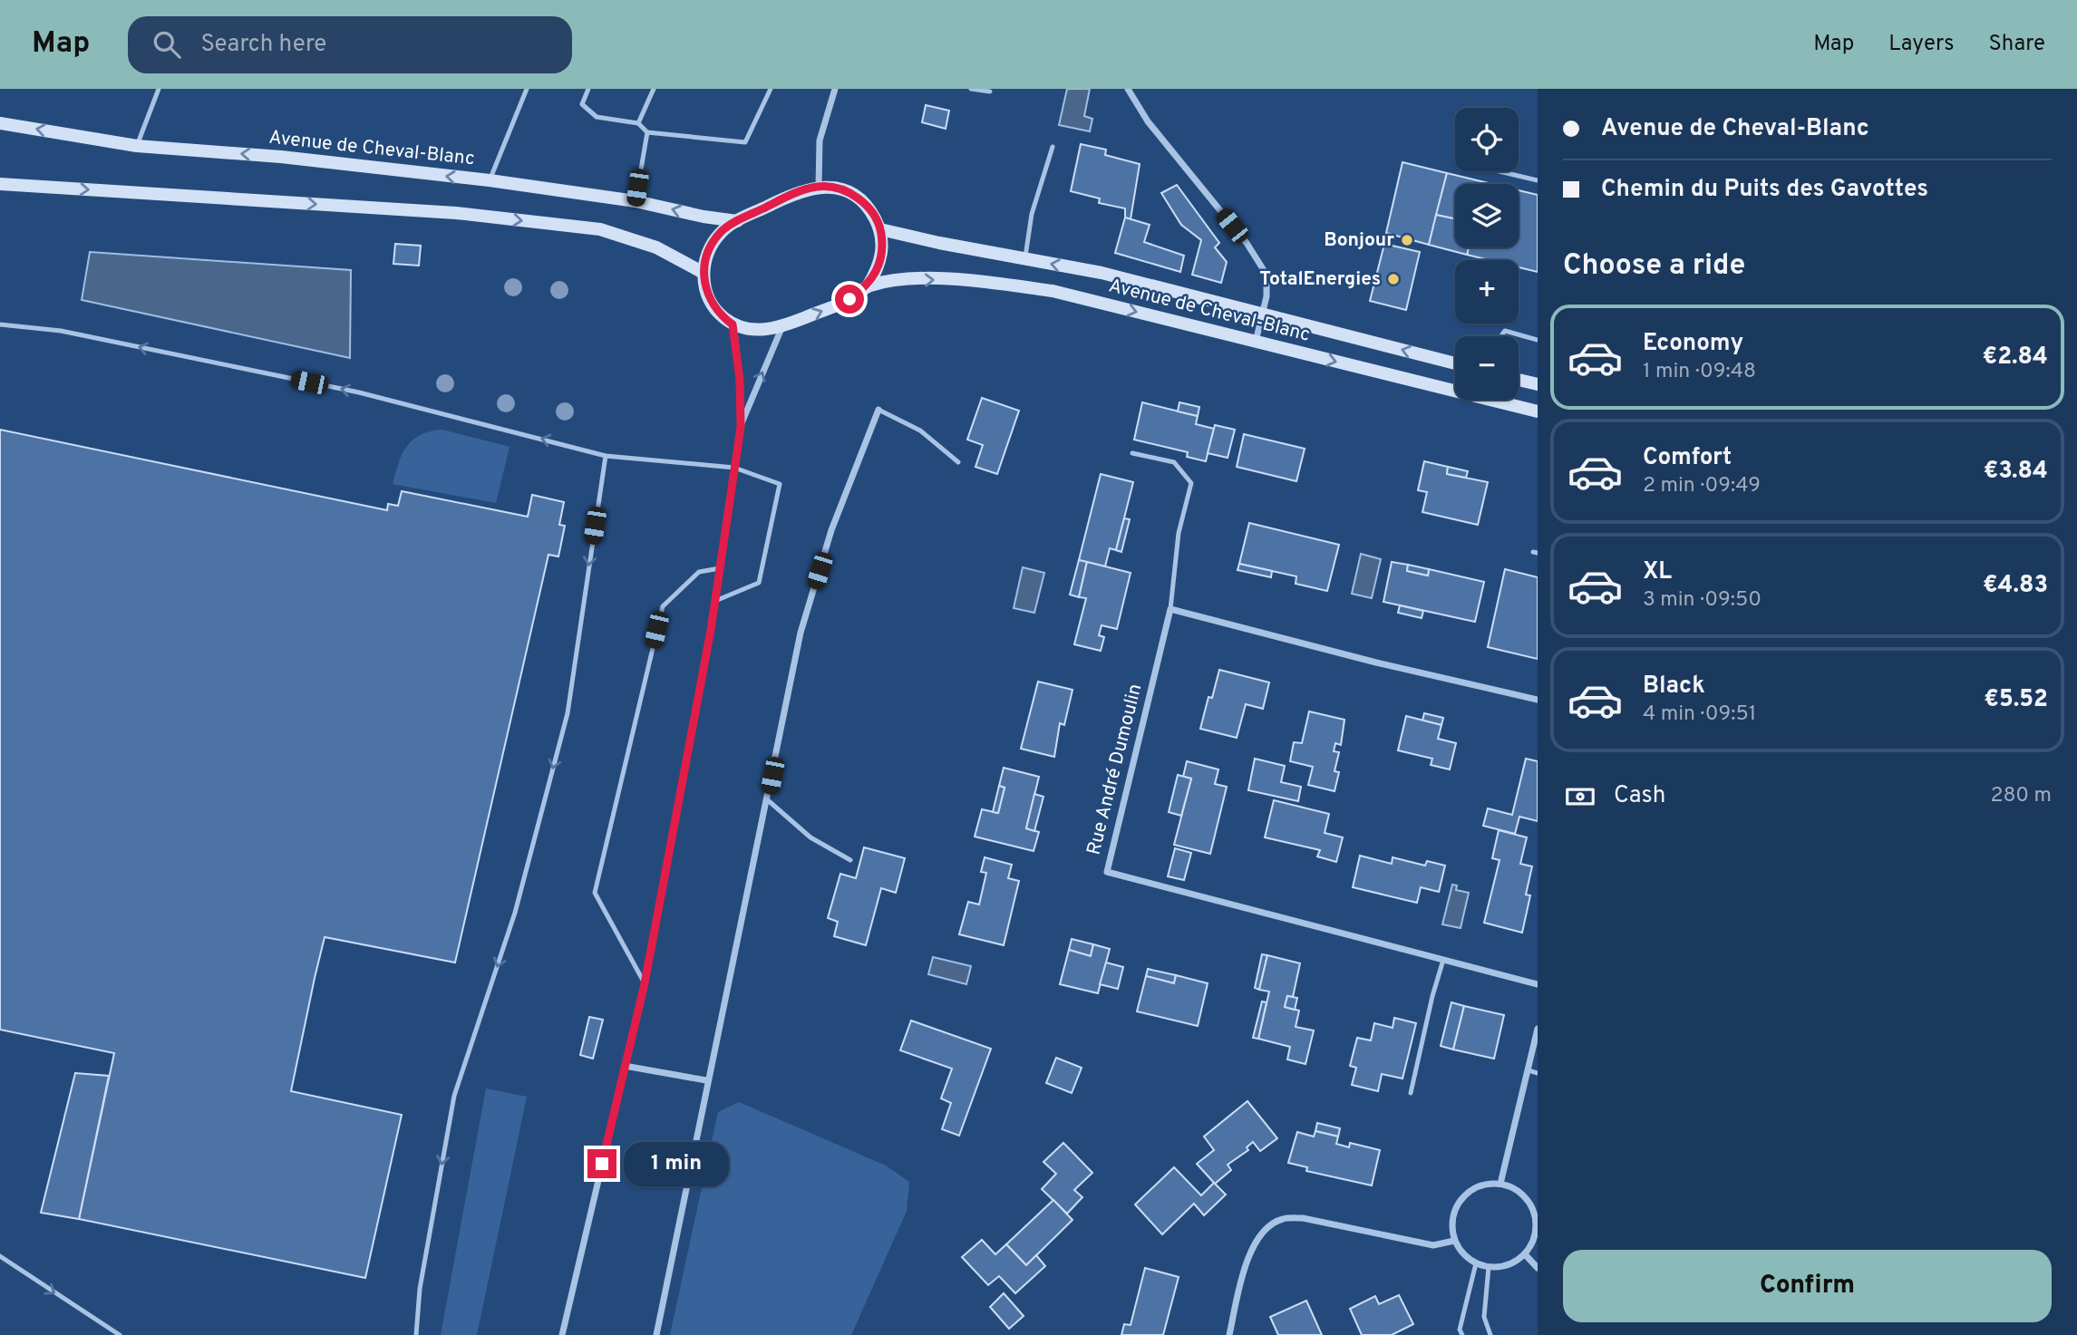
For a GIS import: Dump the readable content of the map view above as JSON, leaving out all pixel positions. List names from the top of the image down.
{
  "streets": {
    "main road": ["Avenue de Cheval-Blanc"],
    "street": ["Rue André Dumoulin"]
  },
  "places": ["Bonjour", "TotalEnergies"],
  "page": {
    "header": "Map",
    "search": "Search here",
    "nav": ["Map", "Layers", "Share"],
    "banner": ["Avenue de Cheval-Blanc", "Chemin du Puits des Gavottes"],
    "map_buttons": ["+", "−"],
    "heading": "Choose a ride",
    "list": [
      {
        "name": "Economy",
        "note": "1 min · 09:48",
        "value": "€2.84"
      },
      {
        "name": "Comfort",
        "note": "2 min · 09:49",
        "value": "€3.84"
      },
      {
        "name": "XL",
        "note": "3 min · 09:50",
        "value": "€4.83"
      },
      {
        "name": "Black",
        "note": "4 min · 09:51",
        "value": "€5.52"
      }
    ],
    "pay": ["Cash", "280 m"],
    "bubble": "1 min",
    "buttons": "Confirm"
  }
}
